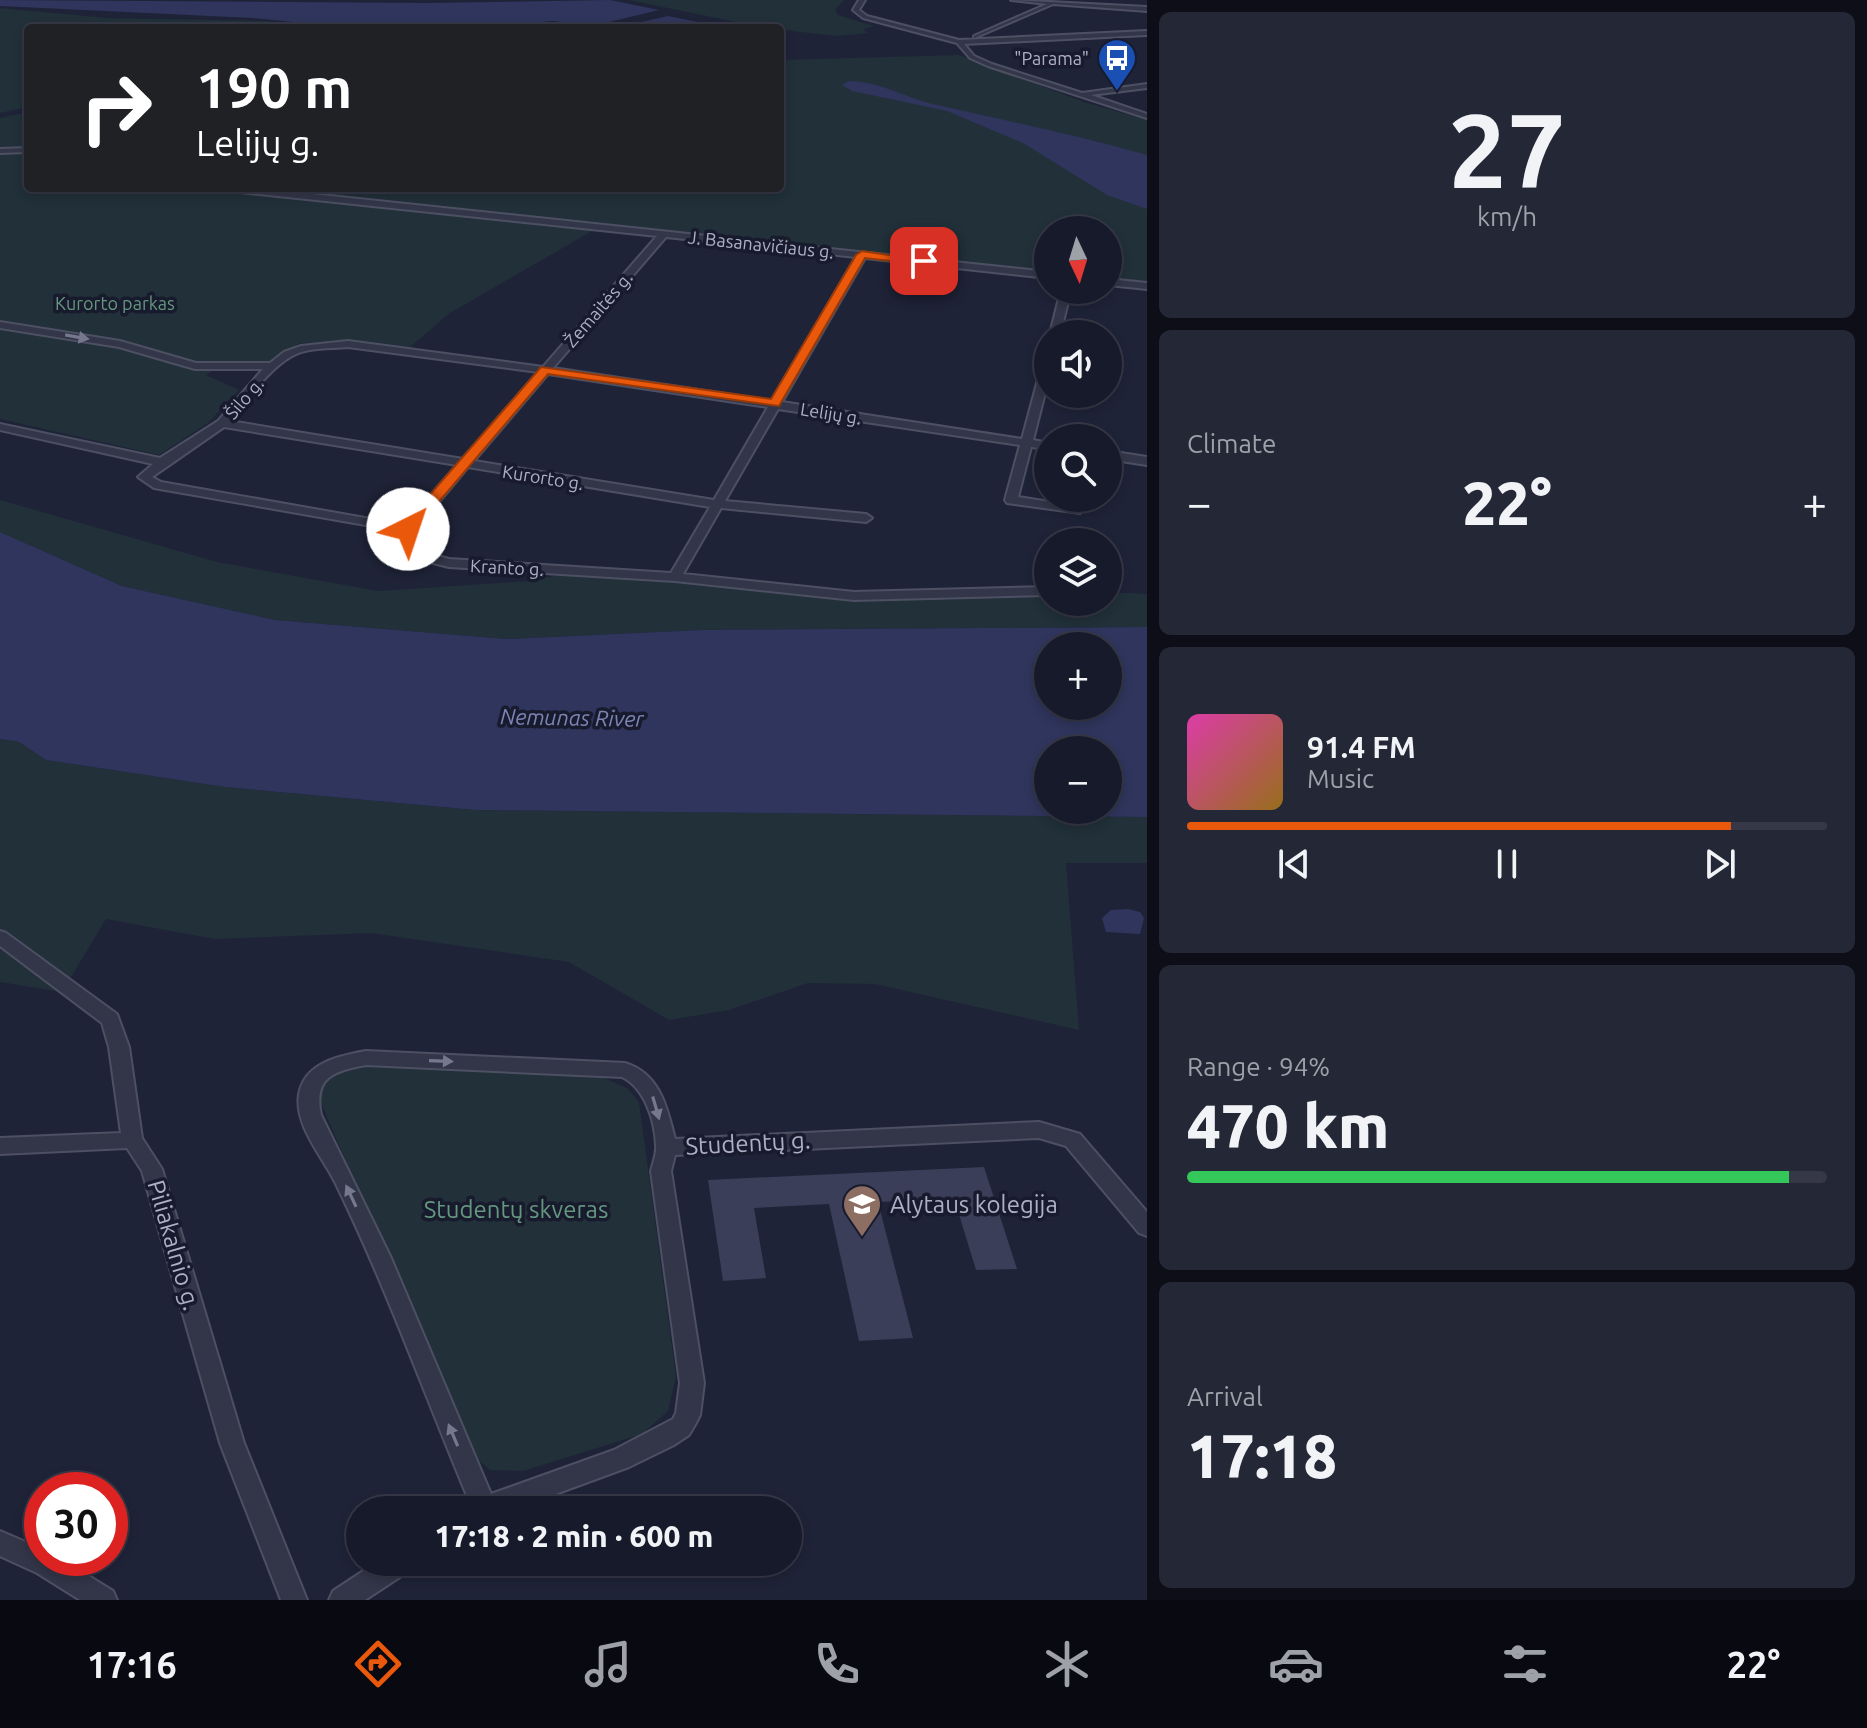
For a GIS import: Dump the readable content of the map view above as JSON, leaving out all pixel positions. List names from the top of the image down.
{
  "streets": {
    "street": [
      "J. Basanavičiaus g.",
      "Žemaitės g.",
      "Šilo g.",
      "Lelijų g.",
      "Kurorto g.",
      "Kranto g.",
      "Studentų g.",
      "Piliakalnio g."
    ]
  },
  "crossings": [
    ["J. Basanavičiaus g.", "Žemaitės g."],
    ["Žemaitės g.", "Lelijų g."],
    ["Žemaitės g.", "Kurorto g."],
    ["Žemaitės g.", "Kranto g."],
    ["Šilo g.", "Lelijų g."],
    ["Šilo g.", "Kurorto g."]
  ],
  "water": ["Nemunas River"],
  "parks": ["Kurorto parkas", "Studentų skveras"],
  "places": {
    "bus stop": ["\"Parama\""],
    "school or university": ["Alytaus kolegija"]
  },
  "north": "bottom",
  "page": {
    "tile": [
      ["27", "km/h"],
      "Climate",
      ["Range · 94%", "470 km"],
      ["Arrival", "17:18"]
    ],
    "turn": ["190 m", "Lelijų g."],
    "map_buttons": ["+", "−"],
    "heat": ["−", "22°", "+"],
    "song": ["91.4 FM", "Music"],
    "limit": "30",
    "trip": "17:18 · 2 min · 600 m",
    "tabs": ["17:16", "22°"]
  }
}
